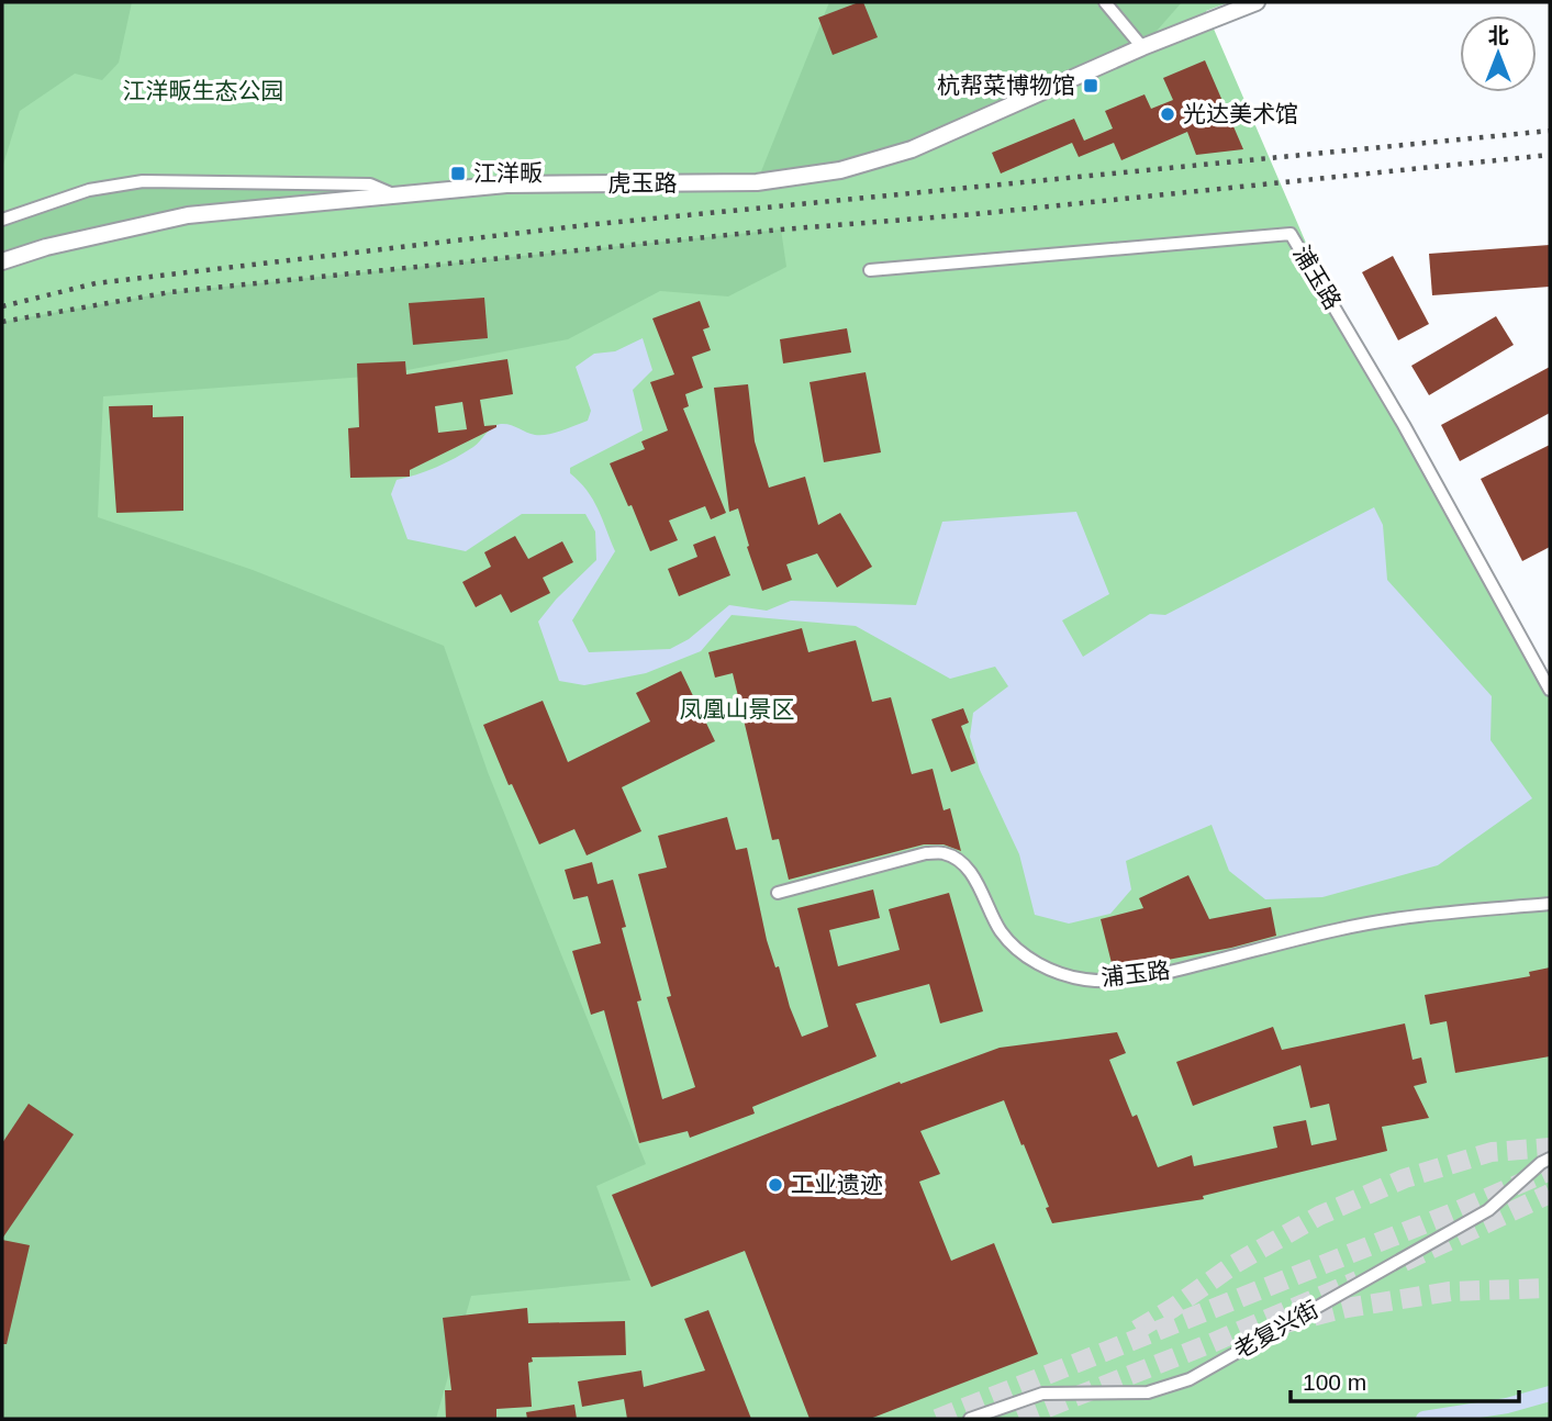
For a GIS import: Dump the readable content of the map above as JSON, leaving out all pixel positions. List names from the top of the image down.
{
  "streets": {
    "street": ["虎玉路", "浦玉路", "老复兴街"]
  },
  "parks": ["江洋畈生态公园", "凤凰山景区"],
  "places": {
    "transit": ["杭帮菜博物馆", "江洋畈"],
    "other": ["光达美术馆", "工业遗迹"]
  },
  "scale_bar": "100 m",
  "north": "top"
}
